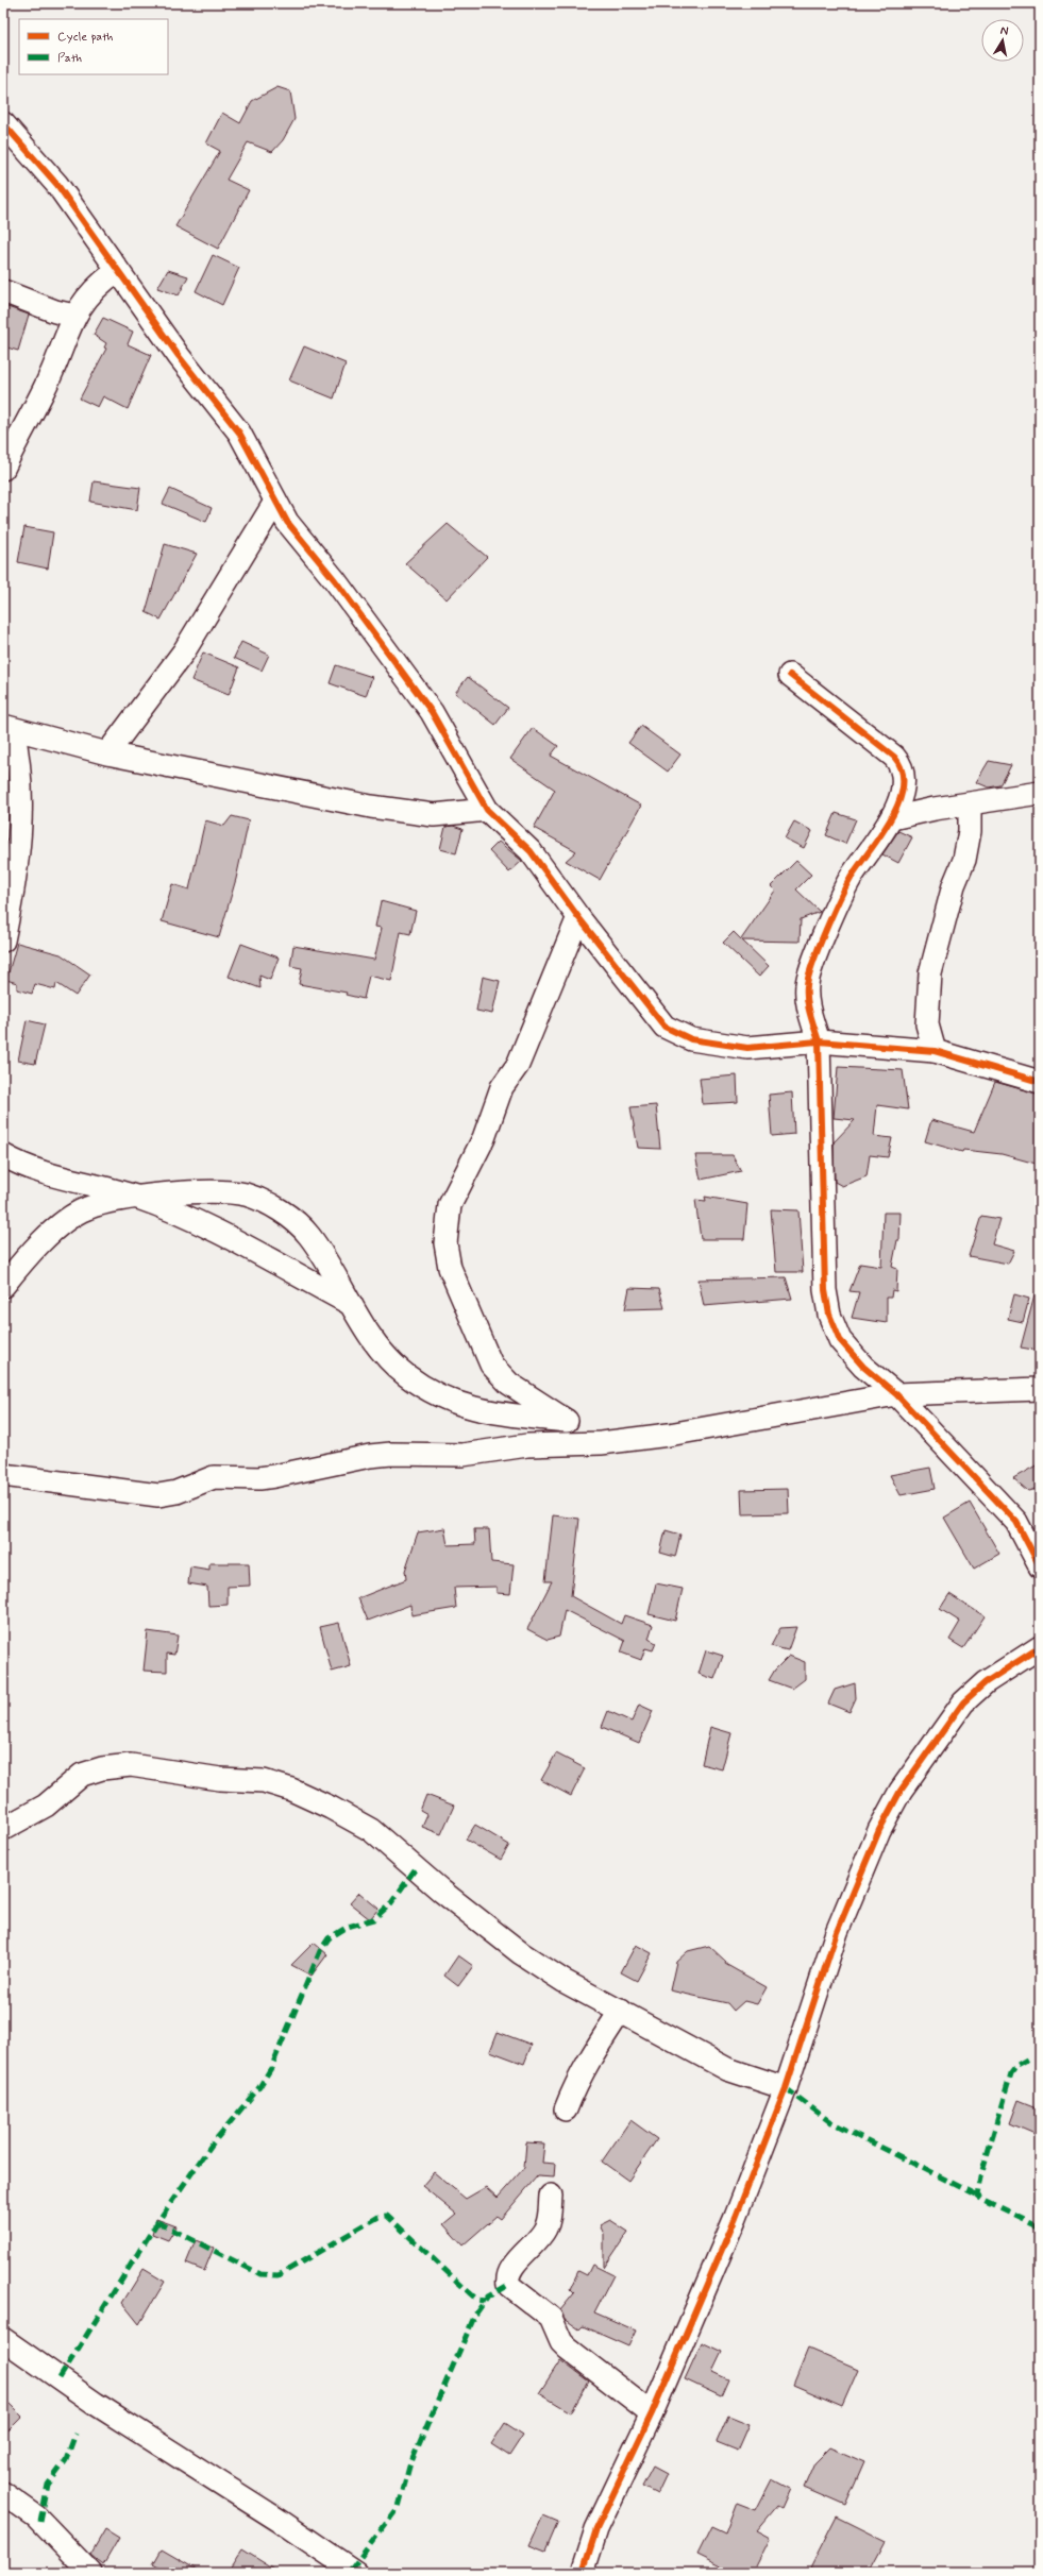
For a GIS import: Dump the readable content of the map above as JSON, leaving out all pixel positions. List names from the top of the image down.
{
  "legend": ["Cycle path", "Path"],
  "north": "top"
}
